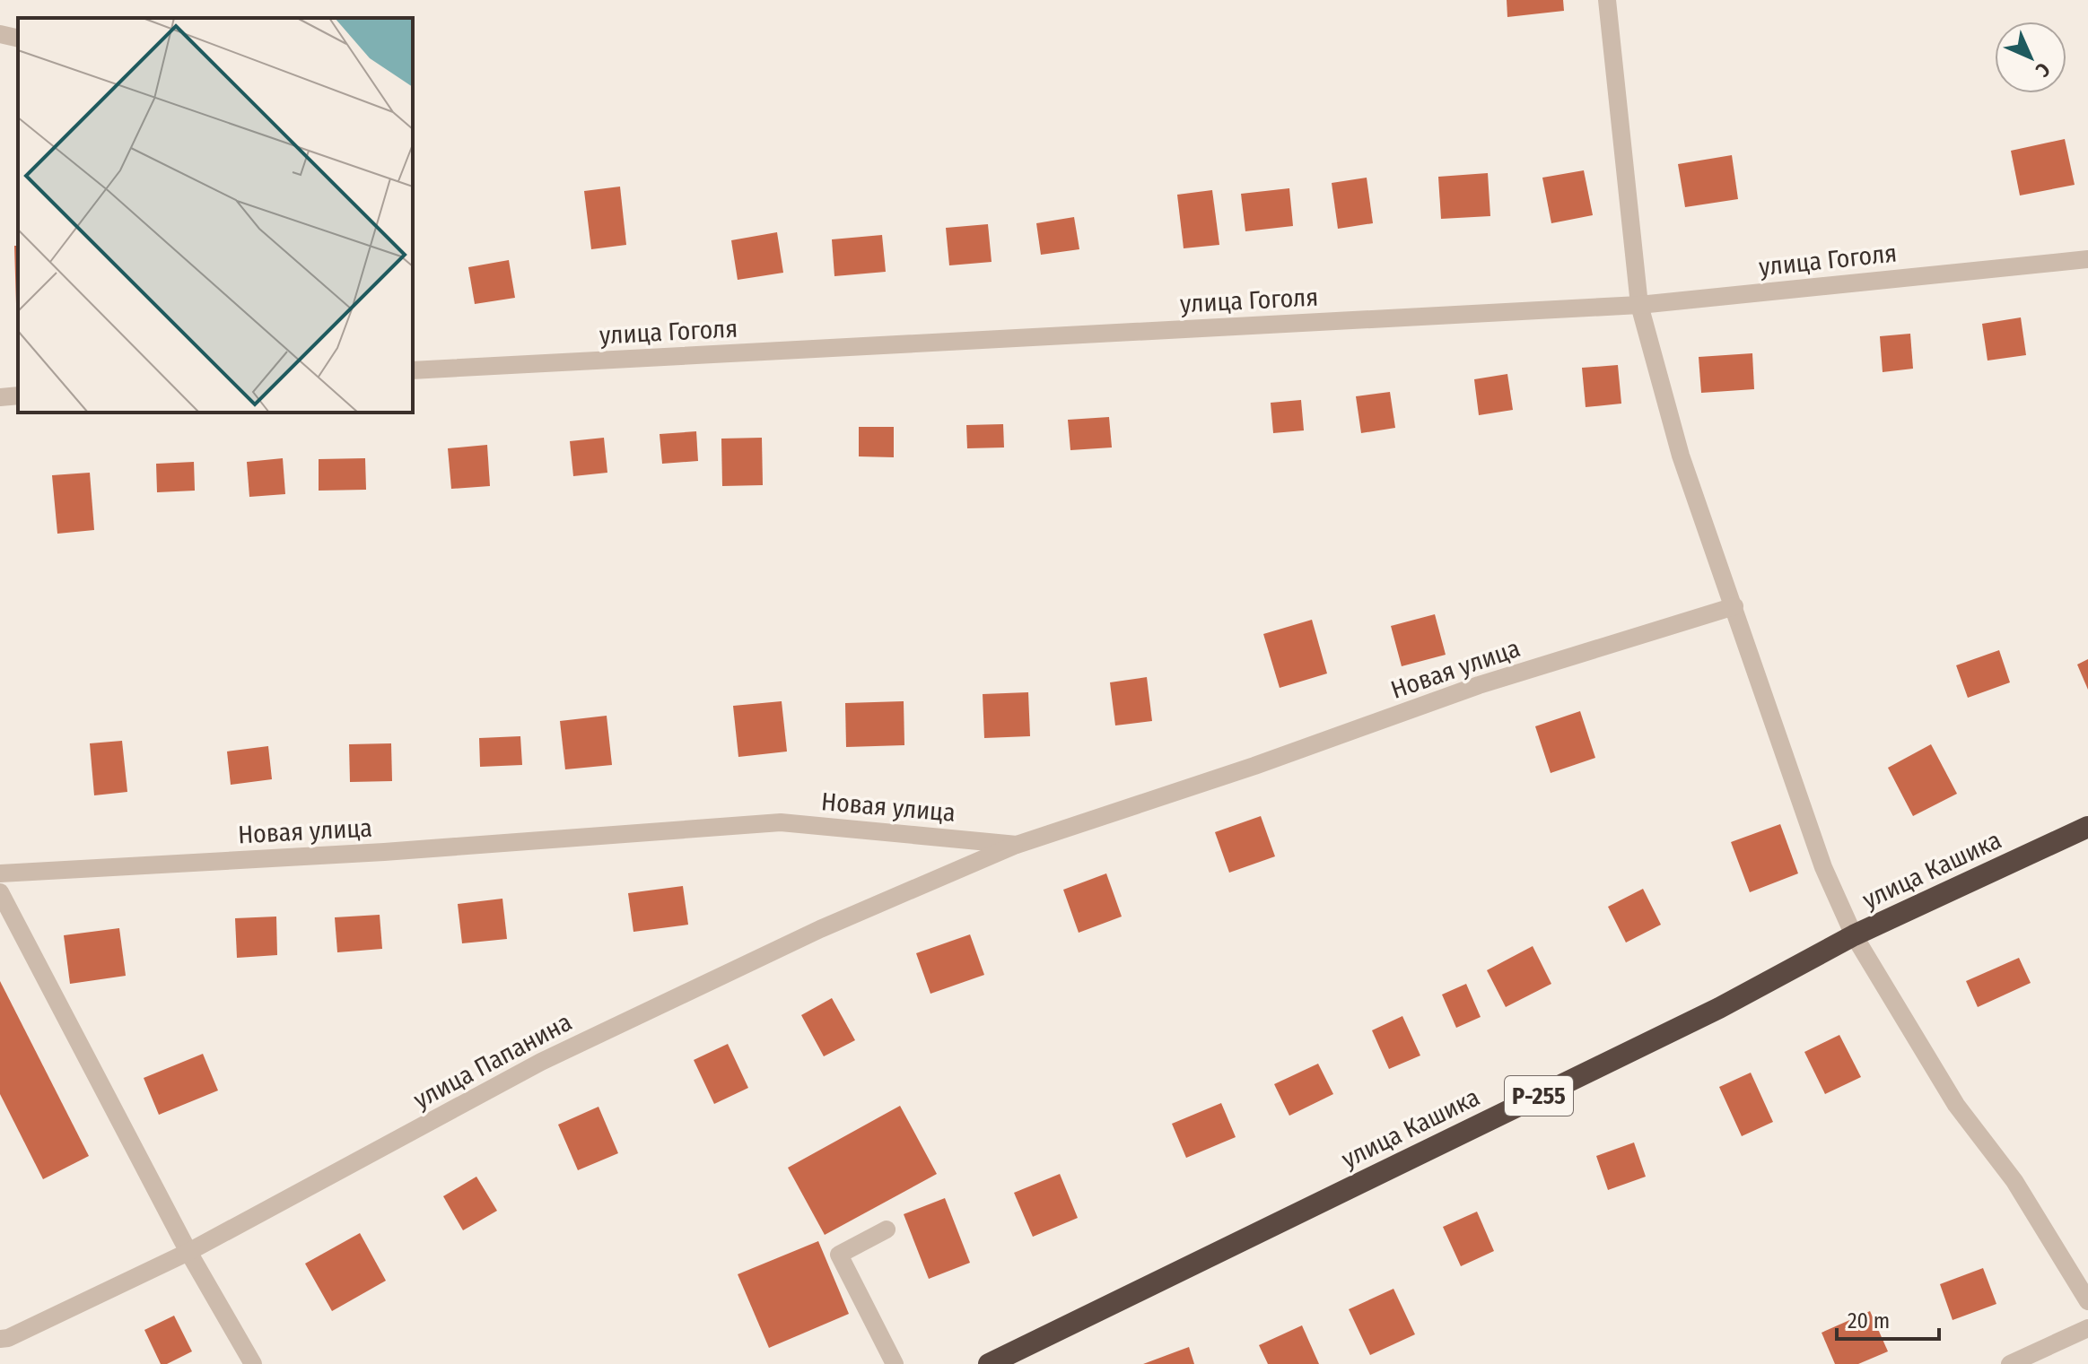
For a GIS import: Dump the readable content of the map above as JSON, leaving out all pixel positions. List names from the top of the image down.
{
  "streets": {
    "highway": ["улица Кашика", "Р-255"],
    "street": ["улица Гоголя", "Новая улица", "улица Папанина"]
  },
  "crossings": [
    ["Новая улица", "улица Папанина"]
  ],
  "scale_bar": "20 m",
  "north": "bottom right"
}
